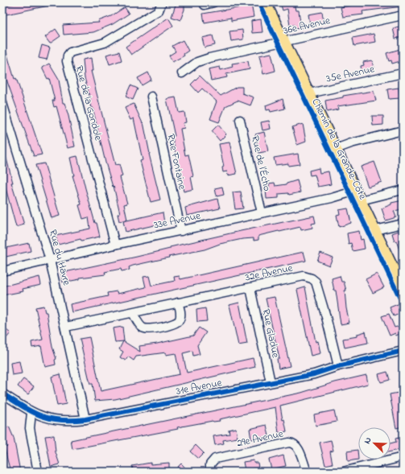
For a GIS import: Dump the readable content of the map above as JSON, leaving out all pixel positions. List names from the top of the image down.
{
  "streets": {
    "main road": ["Chemin de la Grande-Côte"],
    "street": [
      "36e Avenue",
      "35e Avenue",
      "Rue de la Gondole",
      "Rue Fontaine",
      "Rue de l'Écho",
      "33e Avenue",
      "Rue du Havre",
      "32e Avenue",
      "Rue Gladue",
      "31e Avenue",
      "29e Avenue"
    ]
  },
  "crossings": [
    ["36e Avenue", "Chemin de la Grande-Côte"],
    ["35e Avenue", "Chemin de la Grande-Côte"],
    ["Rue de la Gondole", "33e Avenue"],
    ["Chemin de la Grande-Côte", "33e Avenue"],
    ["Rue Fontaine", "33e Avenue"],
    ["Rue de l'Écho", "33e Avenue"],
    ["33e Avenue", "Rue du Havre"],
    ["Rue du Havre", "32e Avenue"],
    ["Rue du Havre", "31e Avenue"],
    ["32e Avenue", "Rue Gladue"],
    ["32e Avenue", "31e Avenue"],
    ["Rue Gladue", "31e Avenue"]
  ],
  "north": "top left"
}
